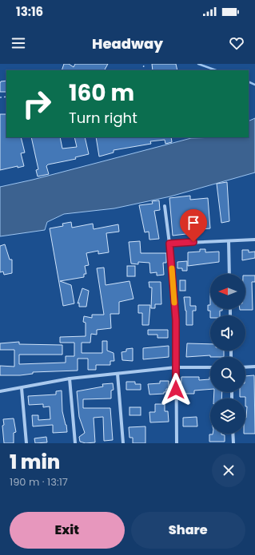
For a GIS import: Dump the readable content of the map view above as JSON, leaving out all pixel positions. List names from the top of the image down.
{
  "north": "left",
  "page": {
    "status": "13:16",
    "header": "Headway",
    "turn": ["160 m", "Turn right"],
    "heading": ["1 min", "190 m · 13:17"],
    "buttons": ["Exit", "Share"]
  }
}
